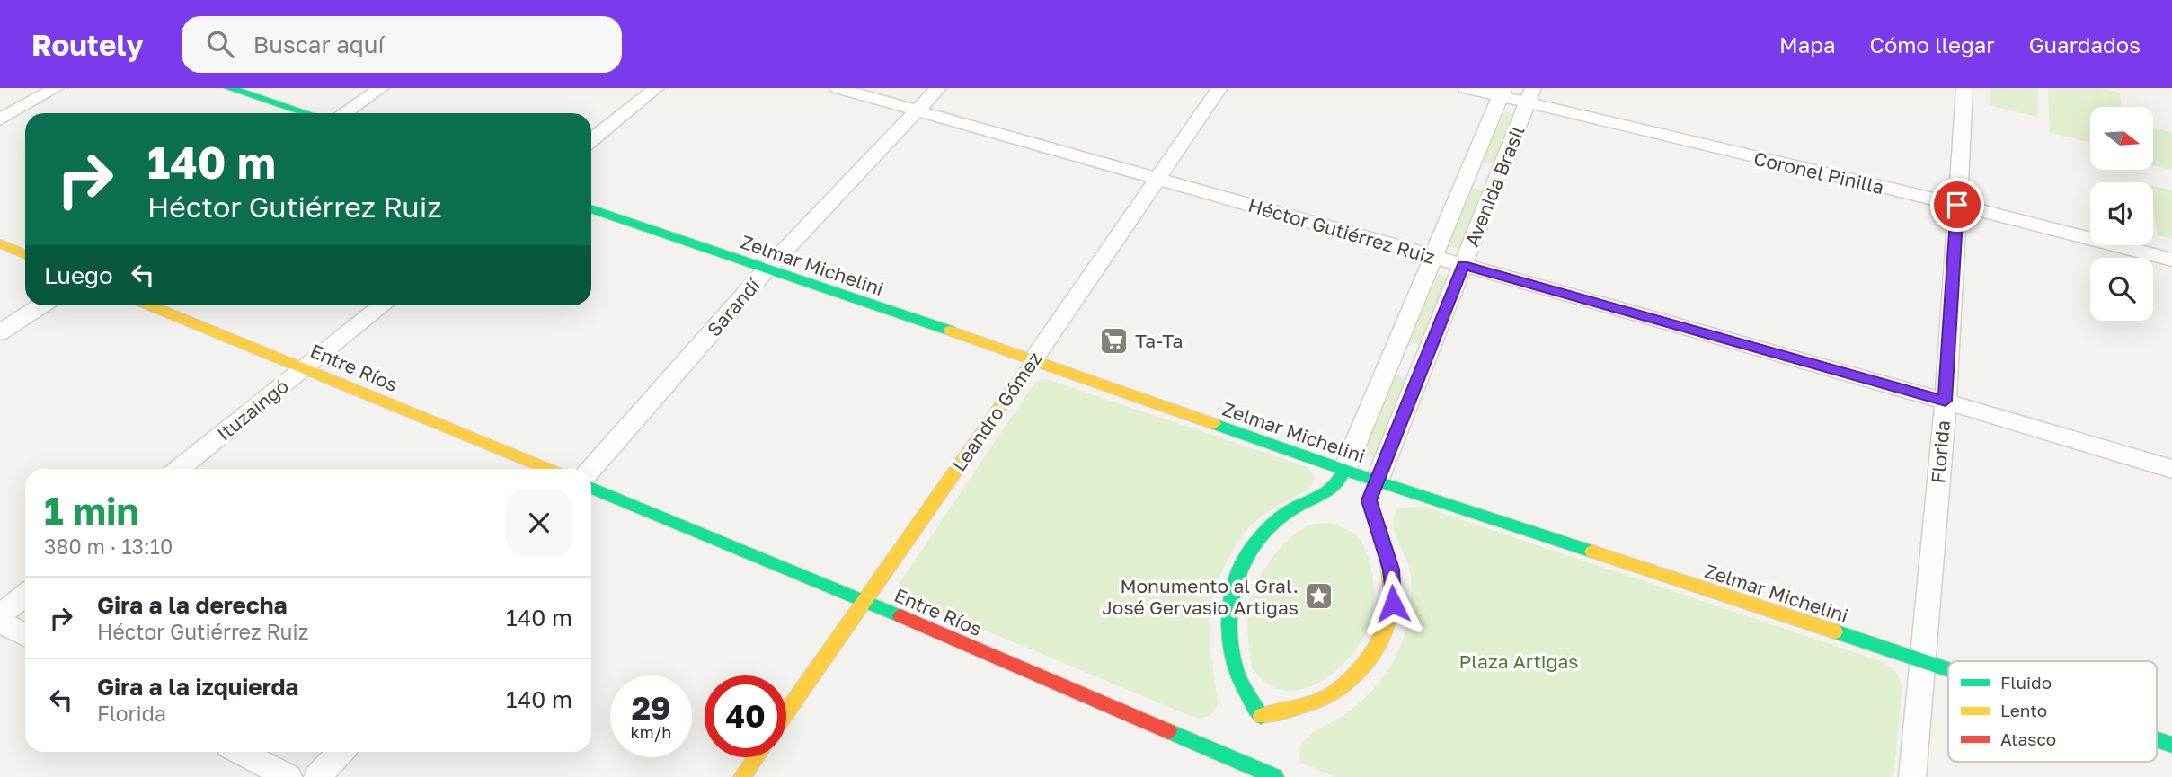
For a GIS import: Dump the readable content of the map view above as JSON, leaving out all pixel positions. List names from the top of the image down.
{
  "streets": {
    "street": [
      "Coronel Pinilla",
      "Avenida Brasil",
      "Héctor Gutiérrez Ruiz",
      "Zelmar Michelini",
      "Sarandí",
      "Entre Ríos",
      "Ituzaingó",
      "Leandro Gómez",
      "Florida"
    ]
  },
  "crossings": [
    ["Coronel Pinilla", "Avenida Brasil"],
    ["Coronel Pinilla", "Florida"],
    ["Avenida Brasil", "Héctor Gutiérrez Ruiz"],
    ["Avenida Brasil", "Zelmar Michelini"],
    ["Héctor Gutiérrez Ruiz", "Sarandí"],
    ["Héctor Gutiérrez Ruiz", "Leandro Gómez"],
    ["Héctor Gutiérrez Ruiz", "Florida"],
    ["Zelmar Michelini", "Sarandí"],
    ["Zelmar Michelini", "Leandro Gómez"],
    ["Zelmar Michelini", "Florida"],
    ["Entre Ríos", "Ituzaingó"],
    ["Entre Ríos", "Leandro Gómez"]
  ],
  "parks": ["Plaza Artigas"],
  "places": {
    "supermarket": ["Ta-Ta"],
    "place": ["Monumento al Gral. José Gervasio Artigas"]
  },
  "legend": ["Fluido", "Lento", "Atasco"],
  "north": "right",
  "page": {
    "header": "Routely",
    "search": "Buscar aquí",
    "nav": ["Mapa", "Cómo llegar", "Guardados"],
    "turn": ["140 m", "Héctor Gutiérrez Ruiz"],
    "then": "Luego",
    "heading": ["1 min", "380 m · 13:10"],
    "list": [
      {
        "name": "Gira a la derecha",
        "note": "Héctor Gutiérrez Ruiz",
        "value": "140 m"
      },
      {
        "name": "Gira a la izquierda",
        "note": "Florida",
        "value": "140 m"
      }
    ],
    "speed": "29 km/h",
    "limit": "40"
  }
}
